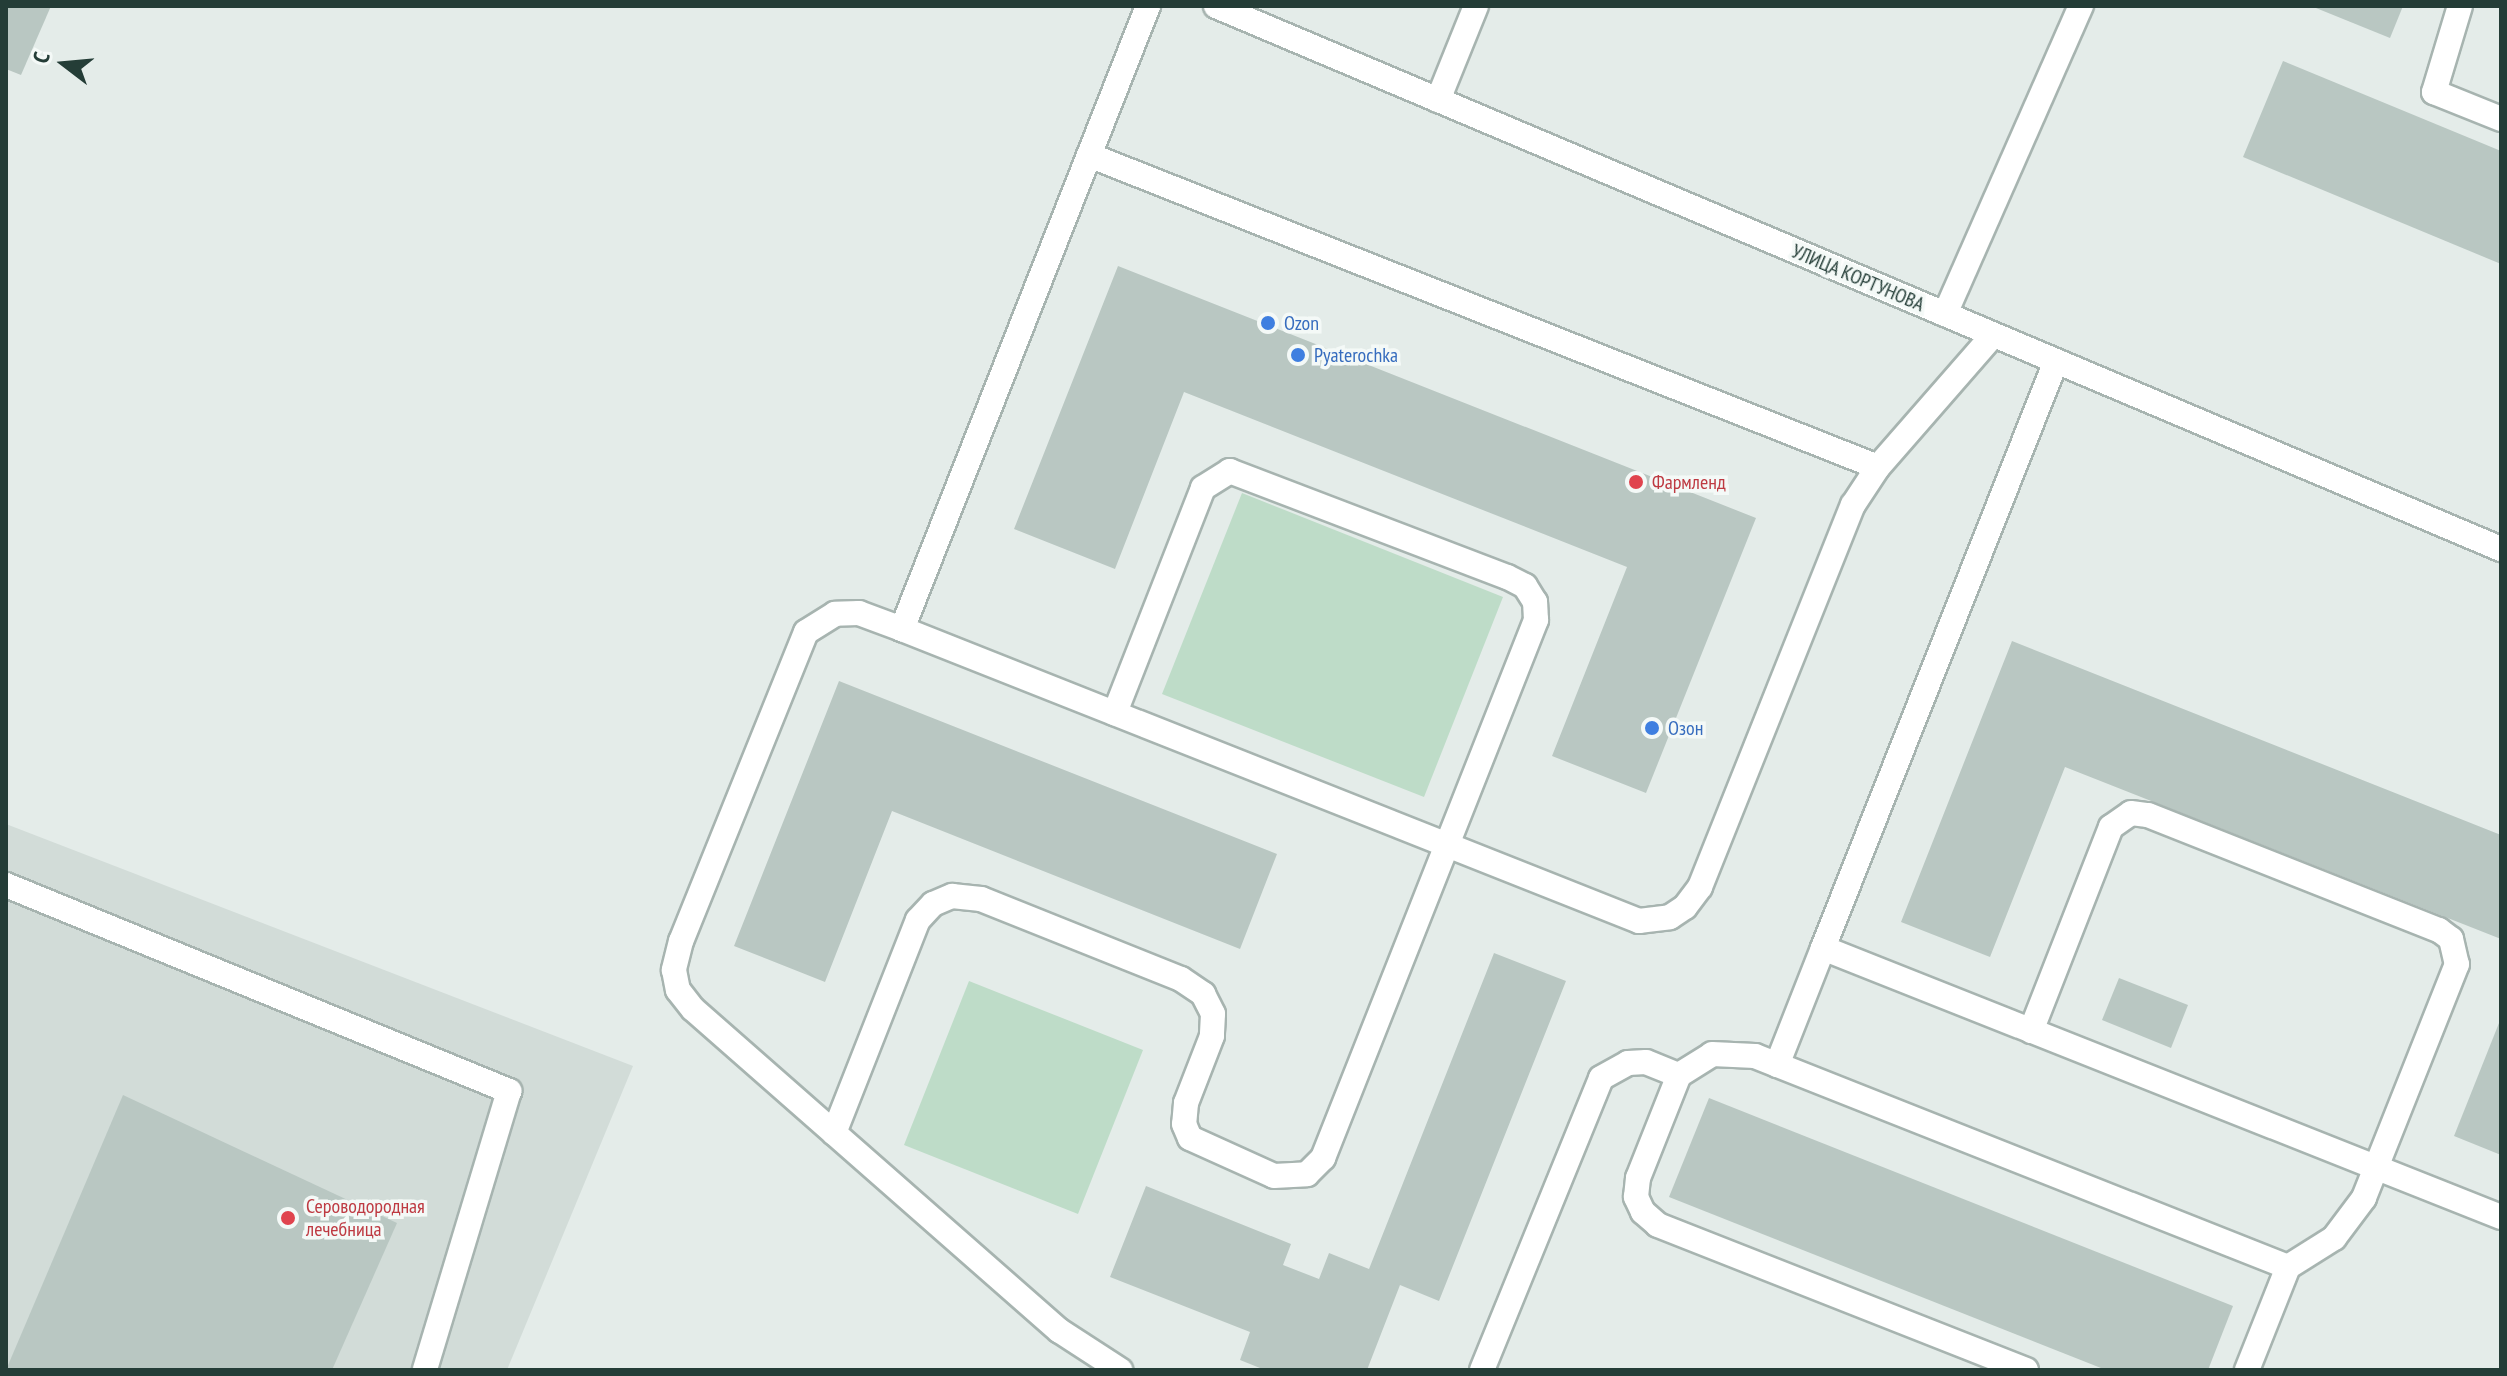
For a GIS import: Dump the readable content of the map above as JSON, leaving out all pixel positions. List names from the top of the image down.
{
  "streets": {
    "main road": ["УЛИЦА КОРТУНОВА"]
  },
  "places": [
    "Ozon",
    "Pyaterochka",
    "Фармленд",
    "Озон",
    "Сероводородная лечебница"
  ],
  "north": "left"
}
